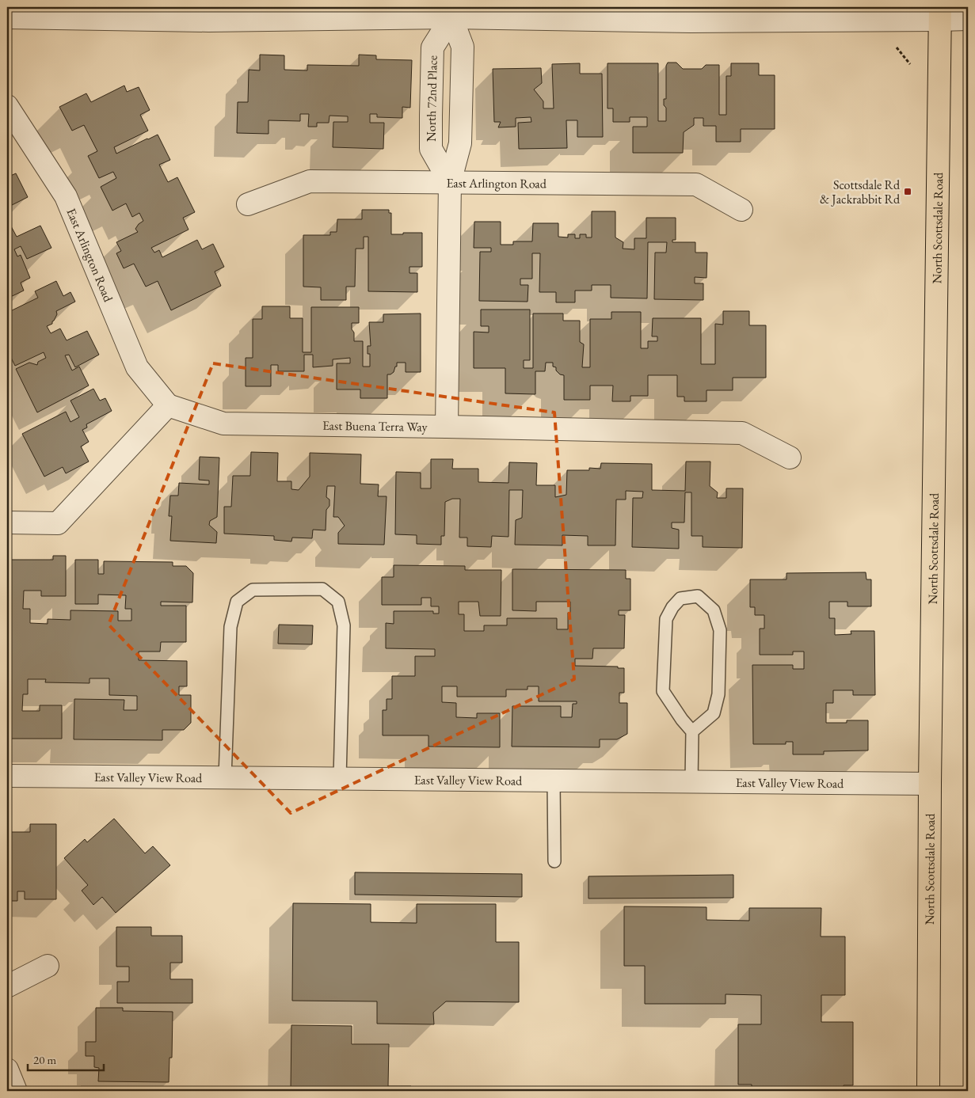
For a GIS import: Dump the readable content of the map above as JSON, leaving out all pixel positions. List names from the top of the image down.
{
  "streets": {
    "main road": ["North Scottsdale Road"],
    "street": [
      "North 72nd Place",
      "East Arlington Road",
      "East Buena Terra Way",
      "East Valley View Road"
    ]
  },
  "crossings": [
    ["North 72nd Place", "East Arlington Road"],
    ["East Arlington Road", "East Buena Terra Way"],
    ["North Scottsdale Road", "East Valley View Road"]
  ],
  "places": {
    "transit": ["Scottsdale Rd & Jackrabbit Rd"]
  },
  "scale_bar": "20 m"
}
